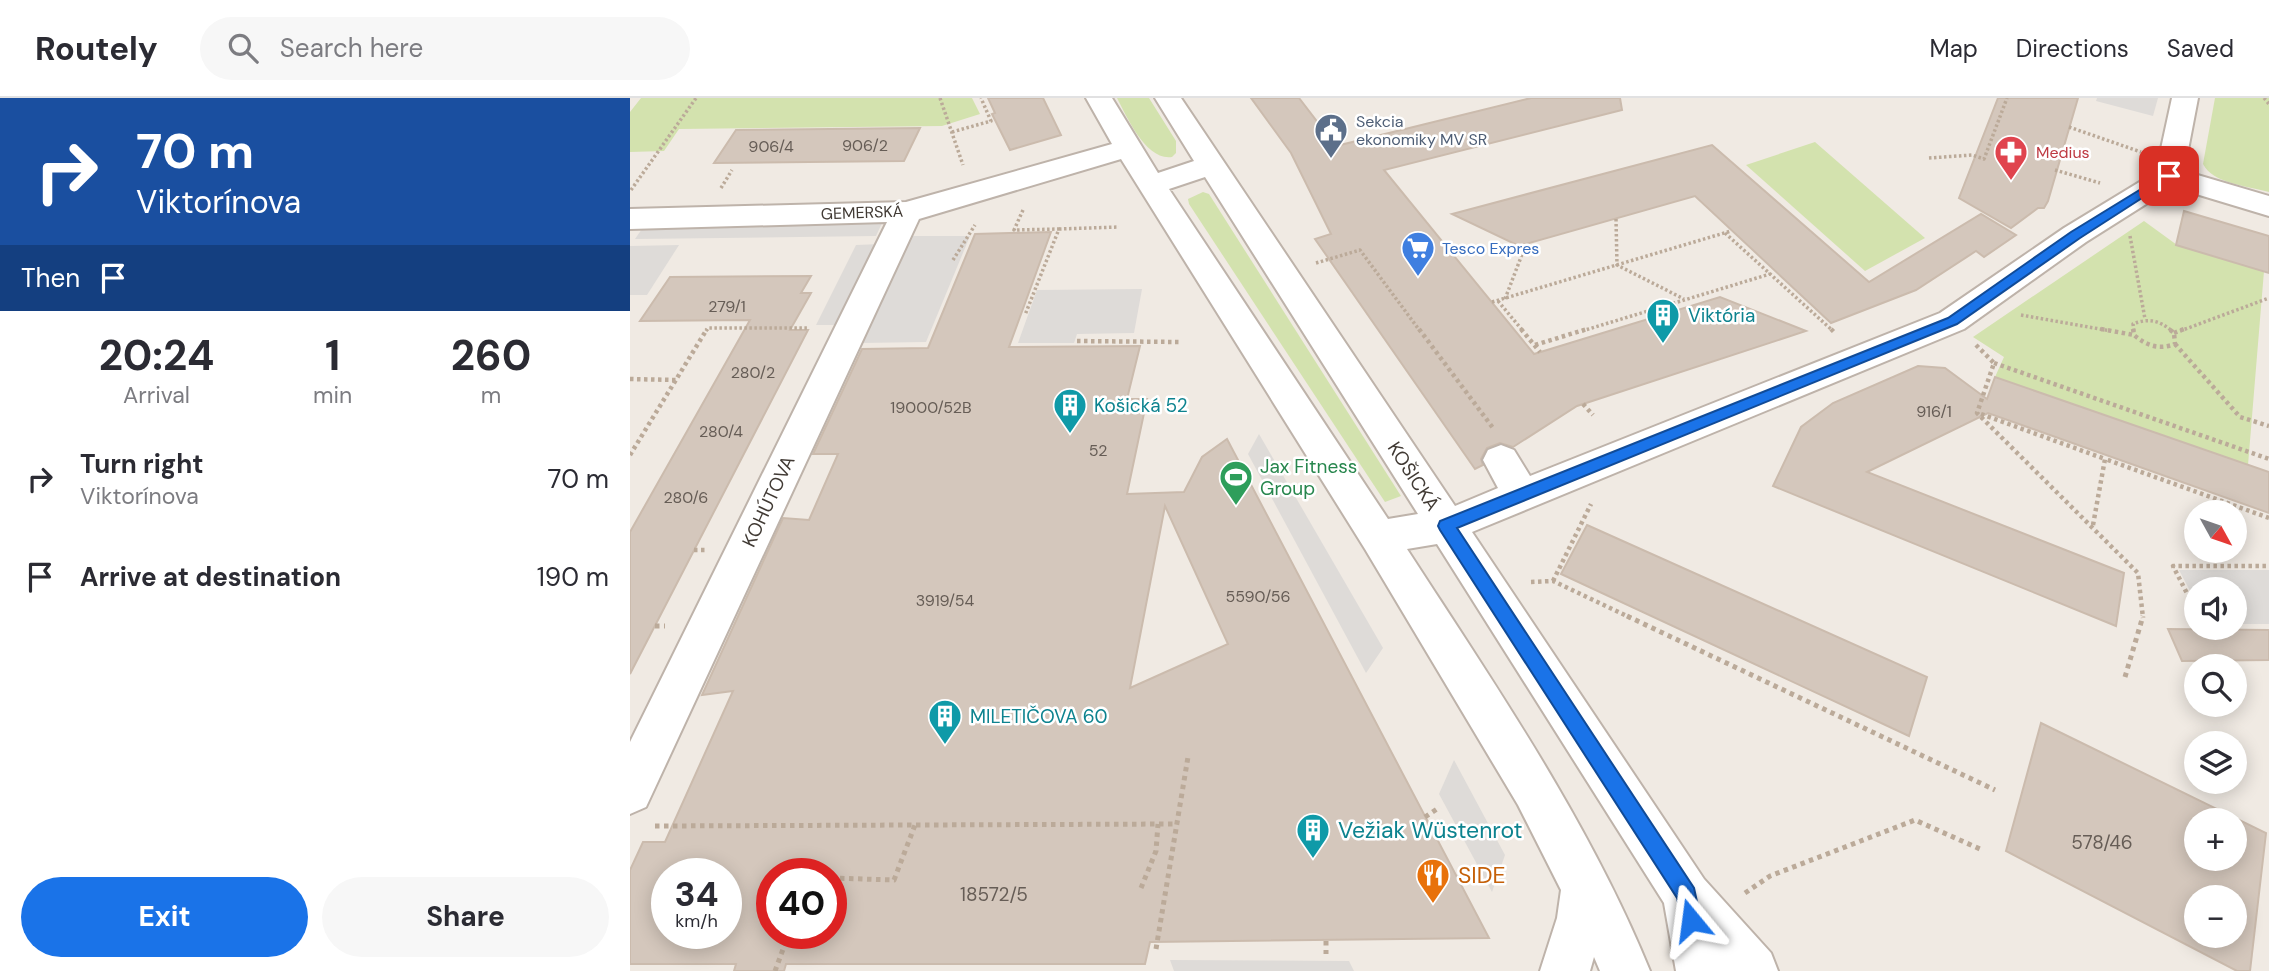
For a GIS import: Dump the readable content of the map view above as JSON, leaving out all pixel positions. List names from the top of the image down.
{
  "streets": {
    "street": ["GEMERSKÁ", "KOŠICKÁ", "KOHÚTOVA"]
  },
  "crossings": [
    ["GEMERSKÁ", "KOHÚTOVA"]
  ],
  "places": {
    "public building": ["Sekcia ekonomiky MV SR"],
    "pharmacy": ["Medius"],
    "supermarket": ["Tesco Expres"],
    "building": [
      "Viktória",
      "Košická 52",
      "MILETIČOVA 60",
      "Vežiak Wüstenrot"
    ],
    "sports": ["Jax Fitness Group"],
    "restaurant": ["SIDE"]
  },
  "house_numbers": [
    "906/2",
    "906/4",
    "279/1",
    "280/2",
    "19000/52B",
    "916/1",
    "280/4",
    "52",
    "280/6",
    "5590/56",
    "3919/54",
    "578/46",
    "18572/5"
  ],
  "north": "bottom right",
  "page": {
    "header": "Routely",
    "search": "Search here",
    "nav": ["Map", "Directions", "Saved"],
    "turn": ["70 m", "Viktorínova"],
    "then": "Then",
    "eta": [
      "20:24",
      "Arrival",
      "1",
      "min",
      "260",
      "m"
    ],
    "list": [
      {
        "name": "Turn right",
        "note": "Viktorínova",
        "value": "70 m"
      },
      {
        "name": "Arrive at destination",
        "value": "190 m"
      }
    ],
    "map_buttons": ["+", "−"],
    "speed": "34 km/h",
    "limit": "40",
    "buttons": ["Exit", "Share"]
  }
}
